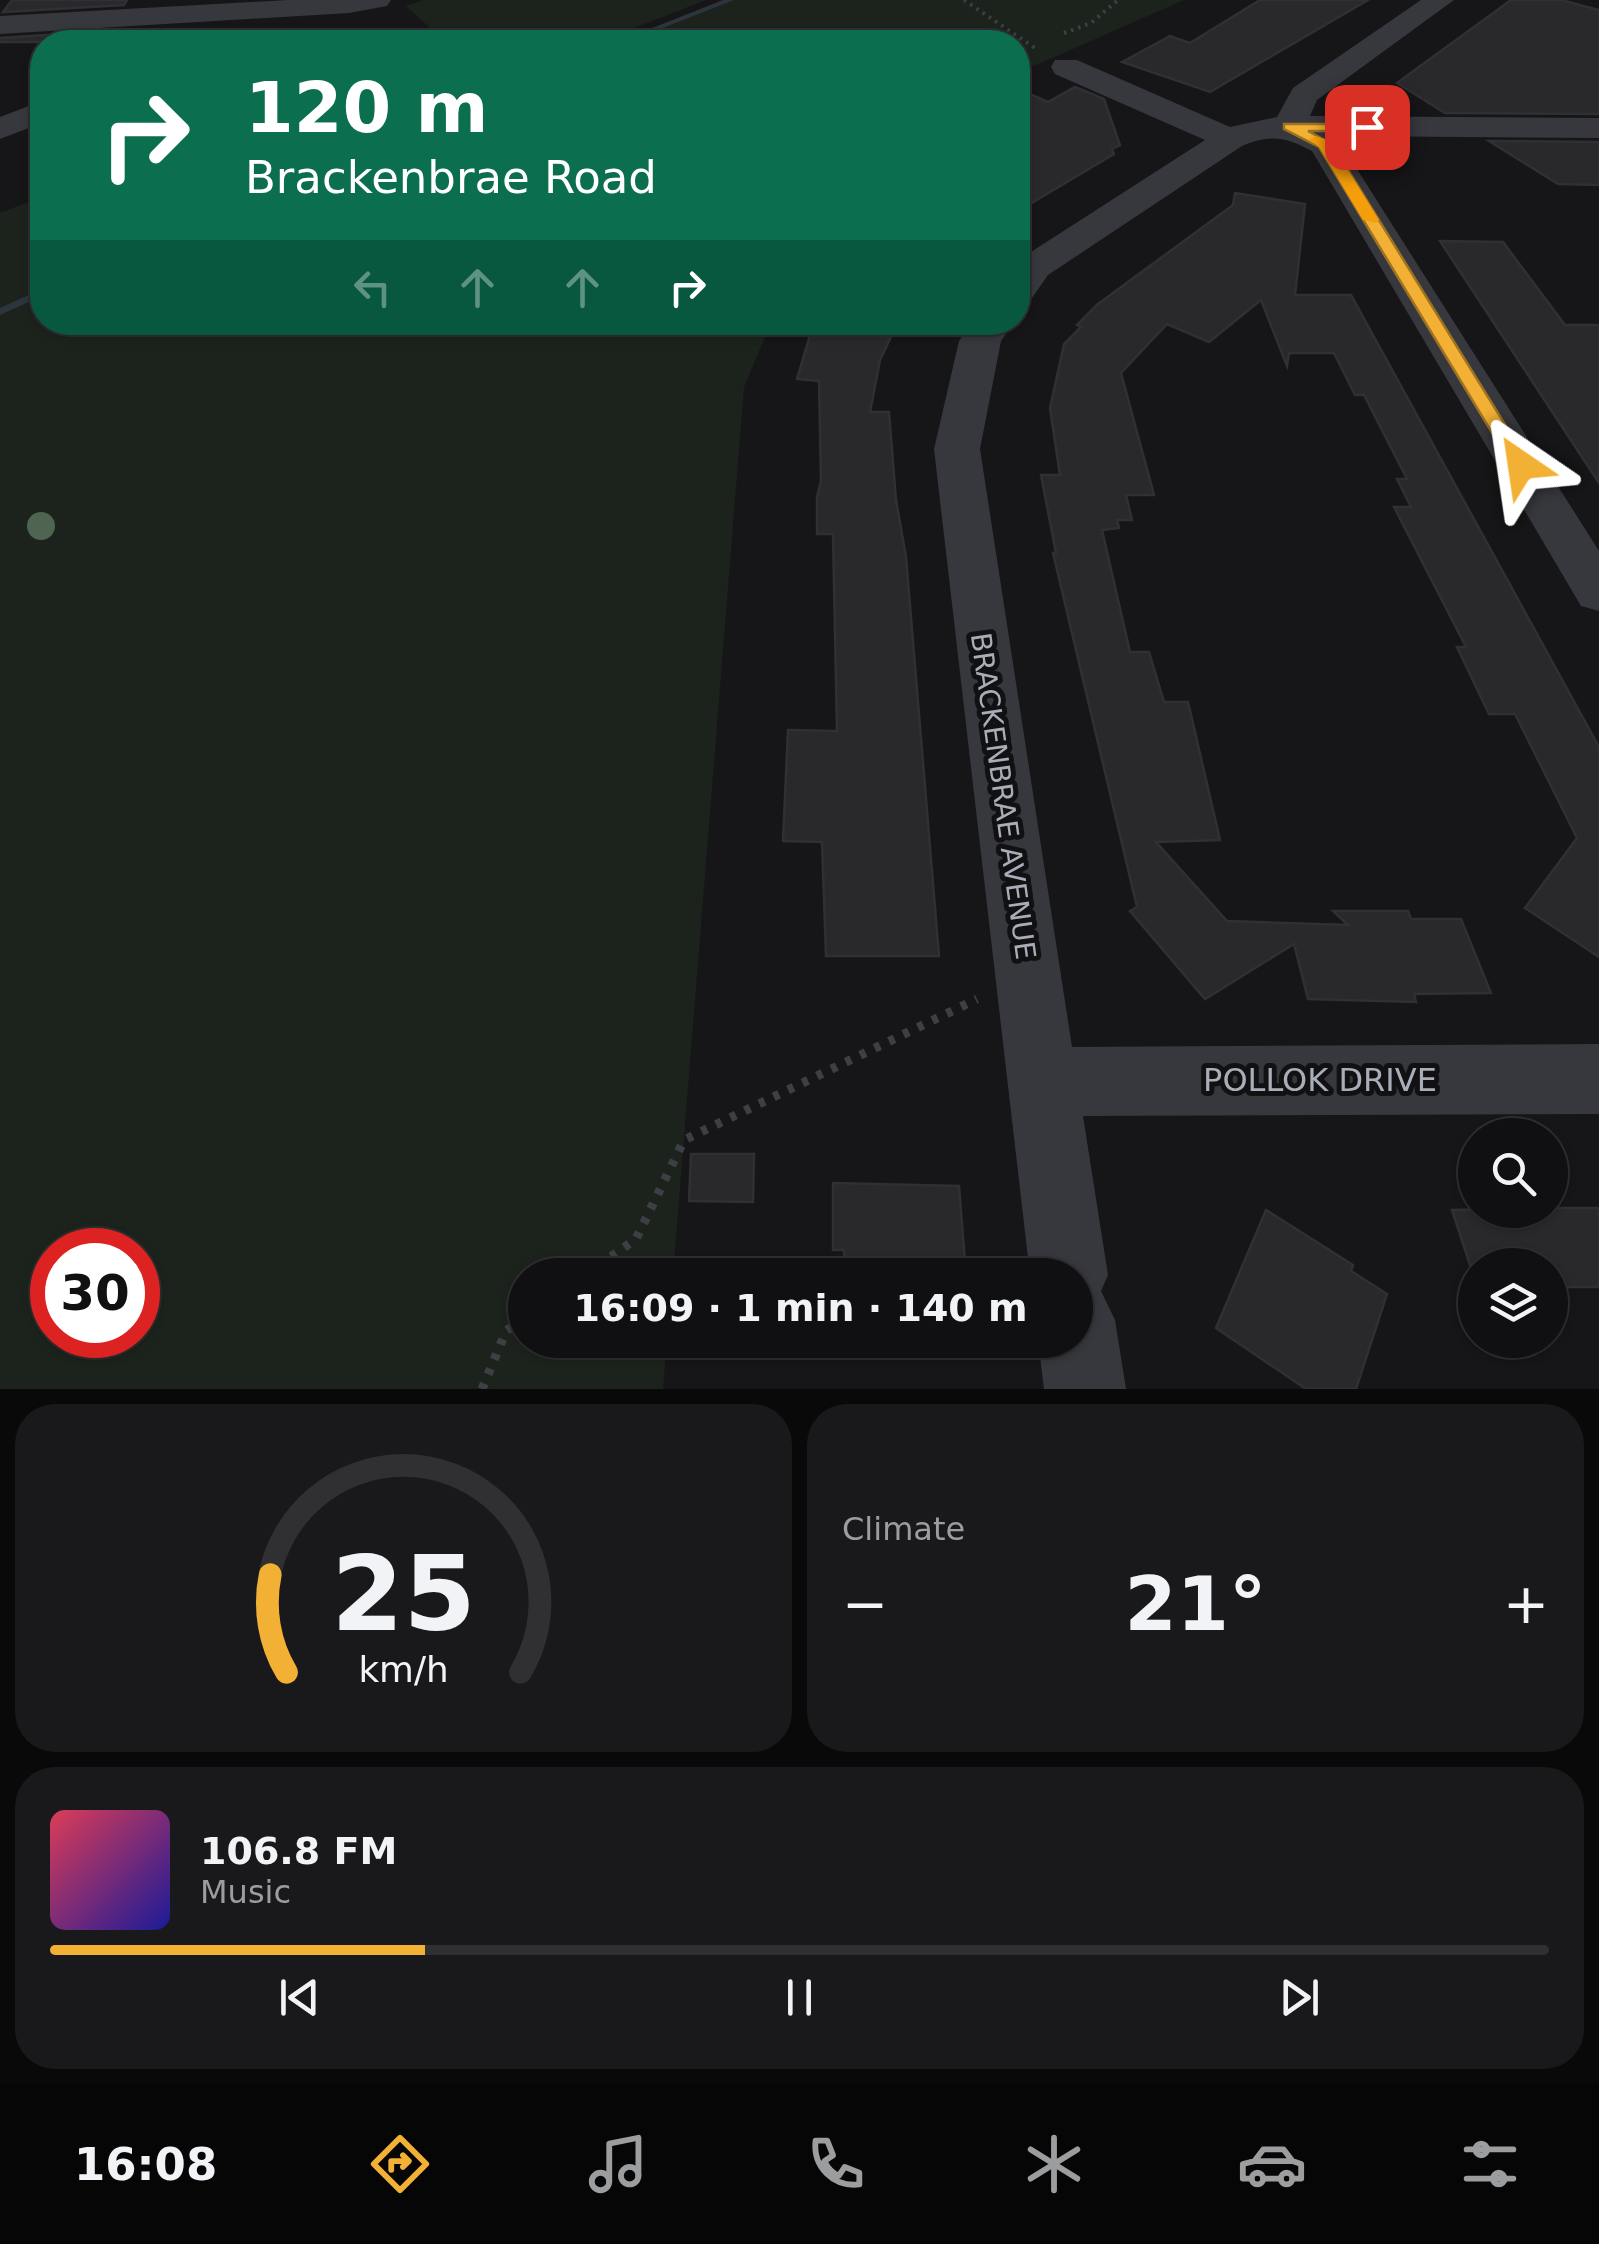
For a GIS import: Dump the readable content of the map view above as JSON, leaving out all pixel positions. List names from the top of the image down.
{
  "streets": {
    "street": ["BRACKENBRAE AVENUE", "POLLOK DRIVE"]
  },
  "crossings": [
    ["BRACKENBRAE AVENUE", "POLLOK DRIVE"]
  ],
  "page": {
    "turn": ["120 m", "Brackenbrae Road"],
    "limit": "30",
    "trip": "16:09 · 1 min · 140 m",
    "tile": "Climate",
    "heat": ["−", "21°", "+"],
    "song": ["106.8 FM", "Music"],
    "tabs": "16:08",
    "gauge": ["25", "km/h"]
  }
}
